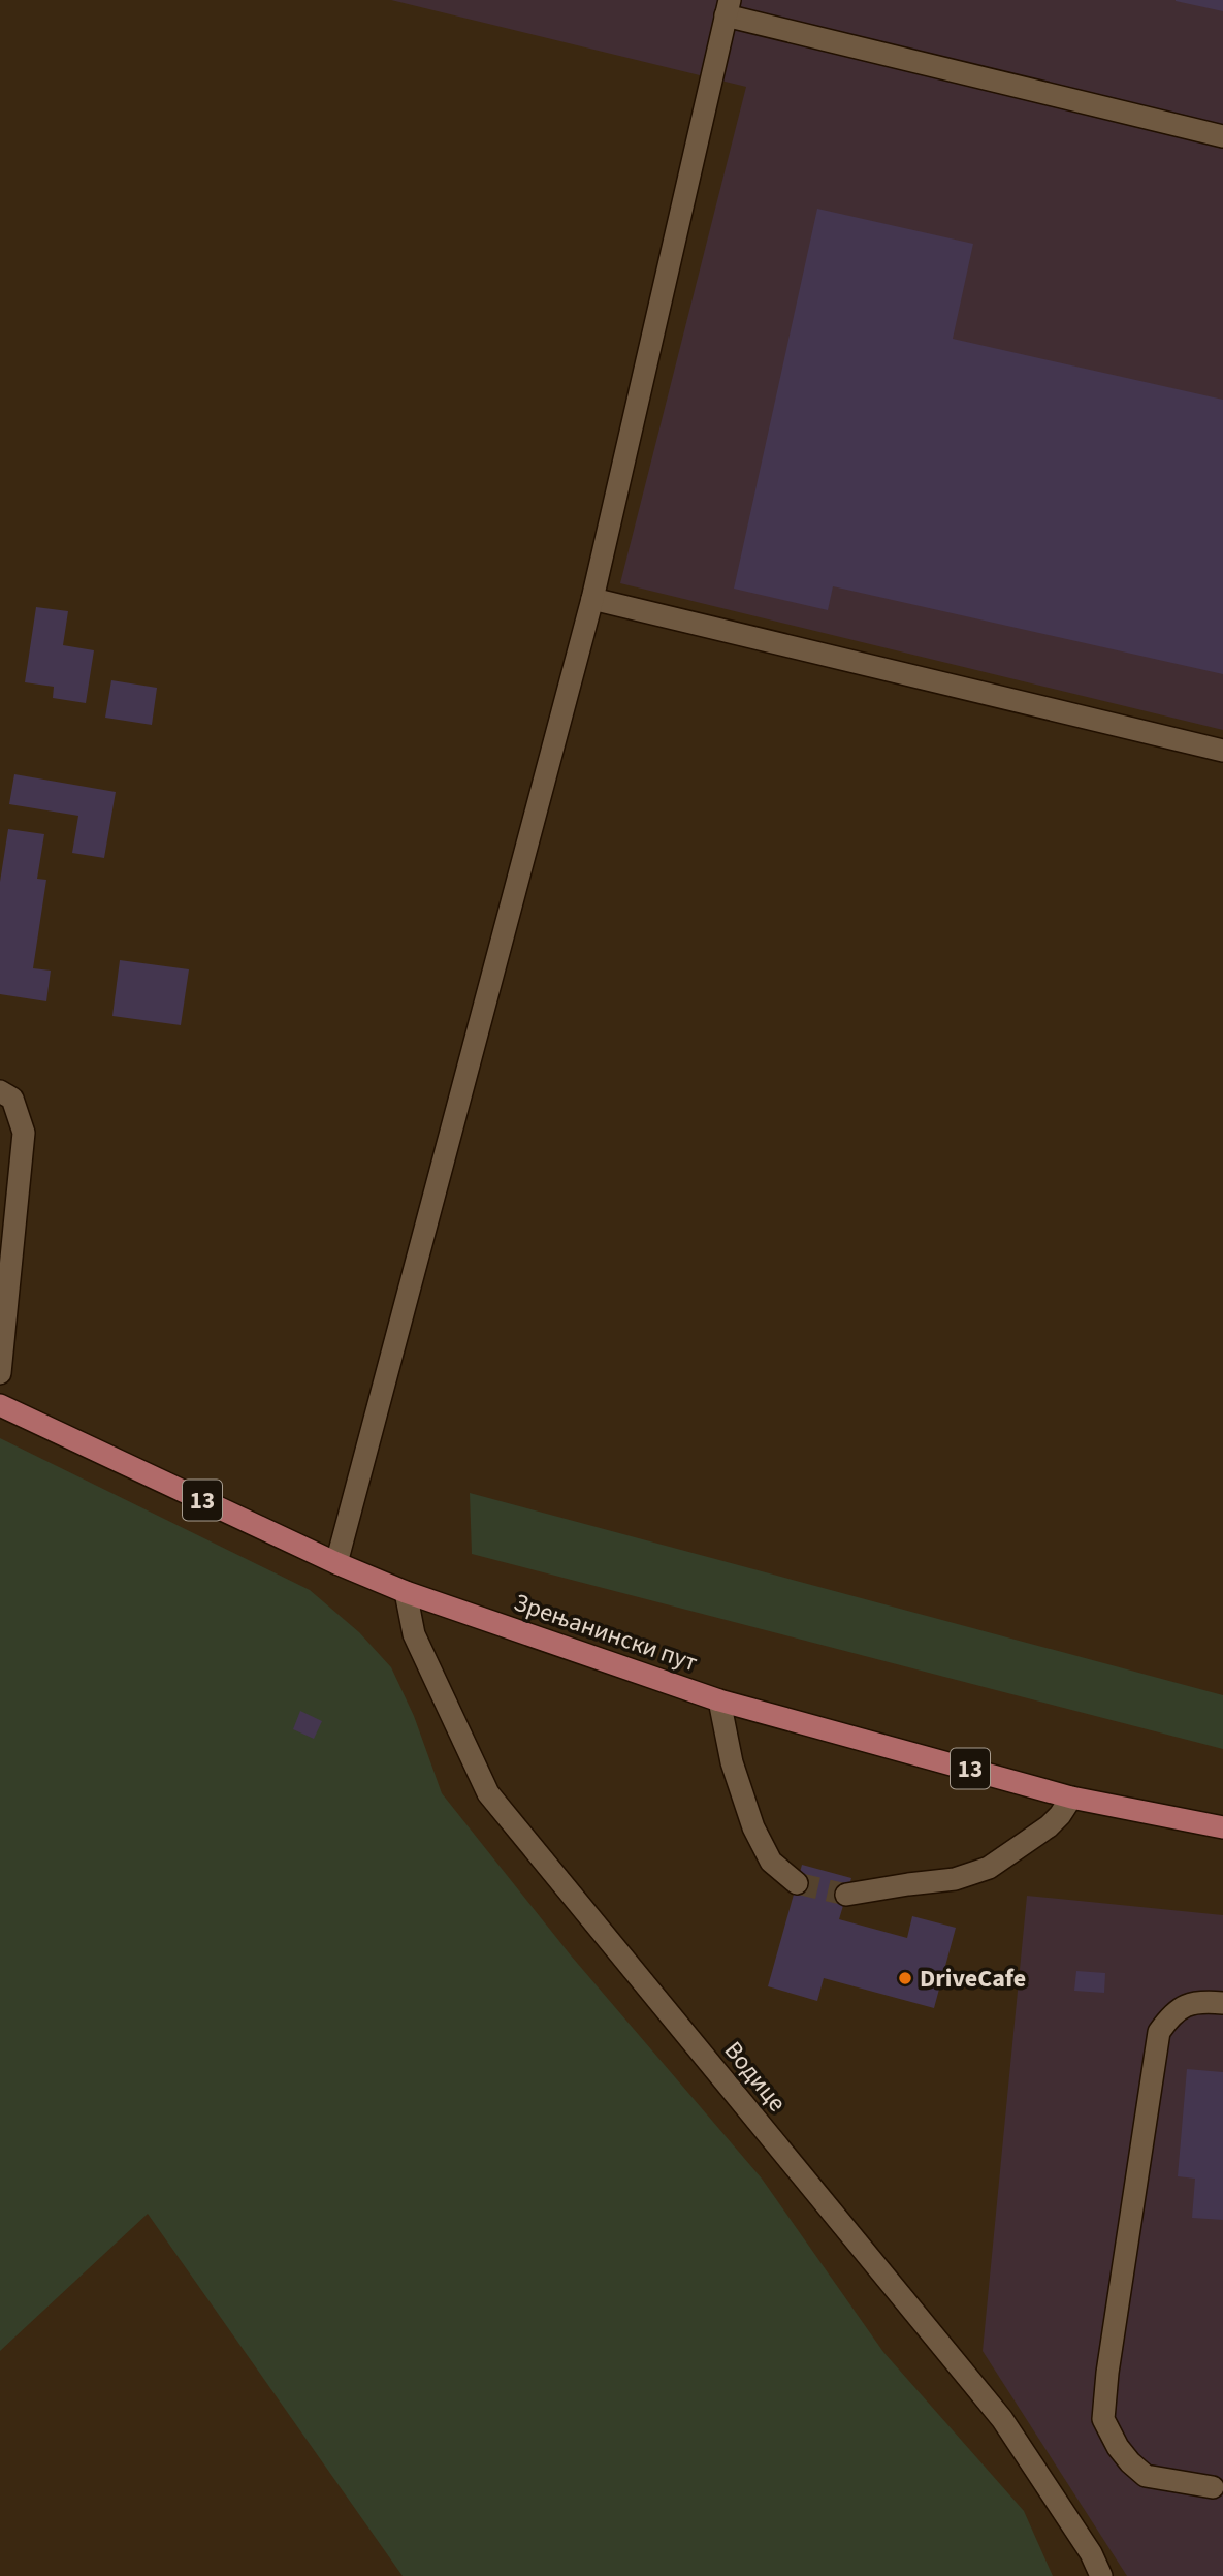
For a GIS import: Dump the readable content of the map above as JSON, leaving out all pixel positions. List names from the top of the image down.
{
  "streets": {
    "main road": ["13", "Зрењанински пут"],
    "street": ["Водице"]
  },
  "crossings": [
    ["Зрењанински пут", "Водице"]
  ],
  "places": ["DriveCafe"]
}
